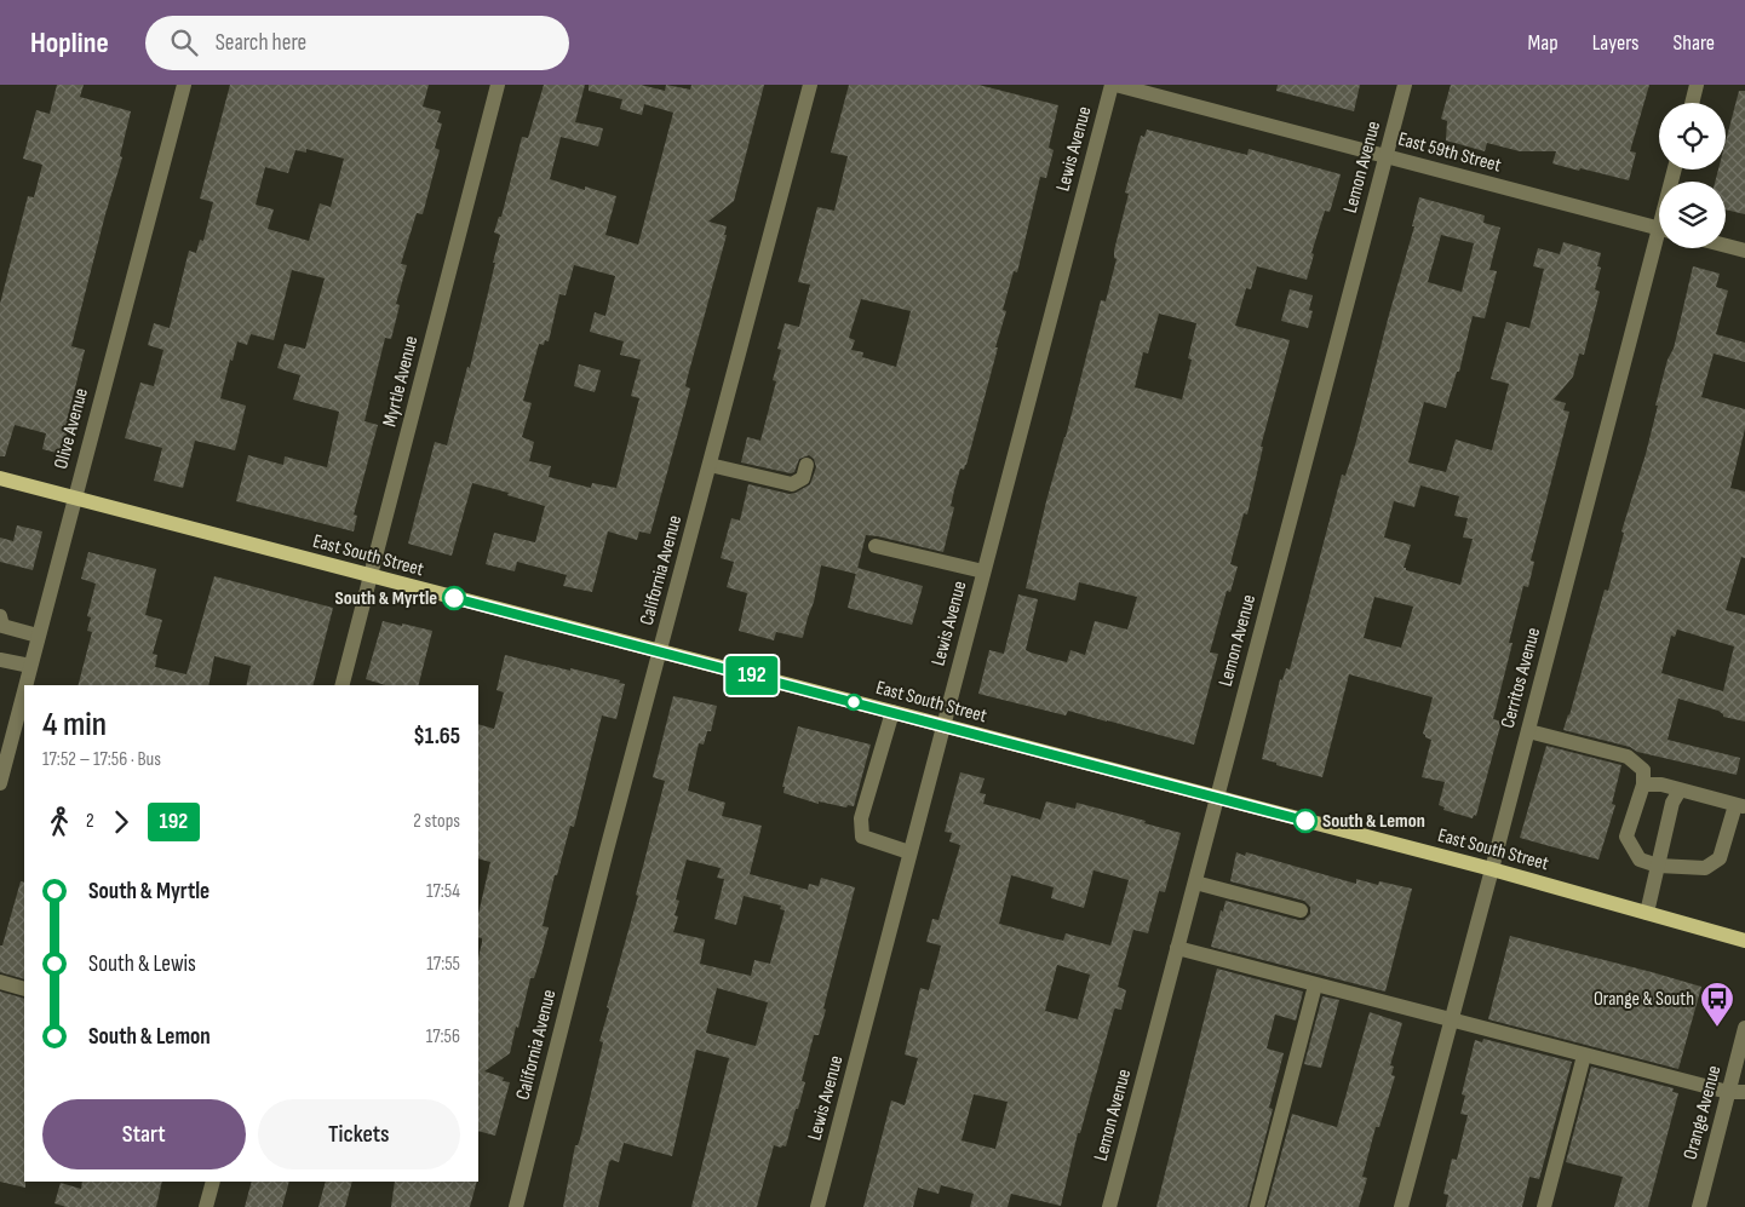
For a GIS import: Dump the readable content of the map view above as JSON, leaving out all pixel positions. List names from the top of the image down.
{
  "streets": {
    "main road": ["East South Street"],
    "street": [
      "Lewis Avenue",
      "East 59th Street",
      "Lemon Avenue",
      "Myrtle Avenue",
      "Olive Avenue",
      "California Avenue",
      "Cerritos Avenue",
      "Orange Avenue"
    ]
  },
  "crossings": [
    ["Lewis Avenue", "East 59th Street"],
    ["Lewis Avenue", "East South Street"],
    ["East 59th Street", "Lemon Avenue"],
    ["Lemon Avenue", "East South Street"],
    ["Myrtle Avenue", "East South Street"],
    ["Olive Avenue", "East South Street"],
    ["East South Street", "California Avenue"],
    ["East South Street", "Cerritos Avenue"]
  ],
  "places": {
    "other": ["South & Myrtle", "South & Lemon"],
    "bus stop": ["Orange & South"]
  },
  "lines": ["bus line 192"],
  "page": {
    "header": "Hopline",
    "search": "Search here",
    "nav": ["Map", "Layers", "Share"],
    "on_map": "192",
    "heading": ["4 min", "17:52 – 17:56 · Bus", "$1.65"],
    "legs": ["2", "192", "2 stops"],
    "list": [
      {
        "name": "South & Myrtle",
        "value": "17:54"
      },
      {
        "name": "South & Lewis",
        "value": "17:55"
      },
      {
        "name": "South & Lemon",
        "value": "17:56"
      }
    ],
    "buttons": ["Start", "Tickets"]
  }
}
